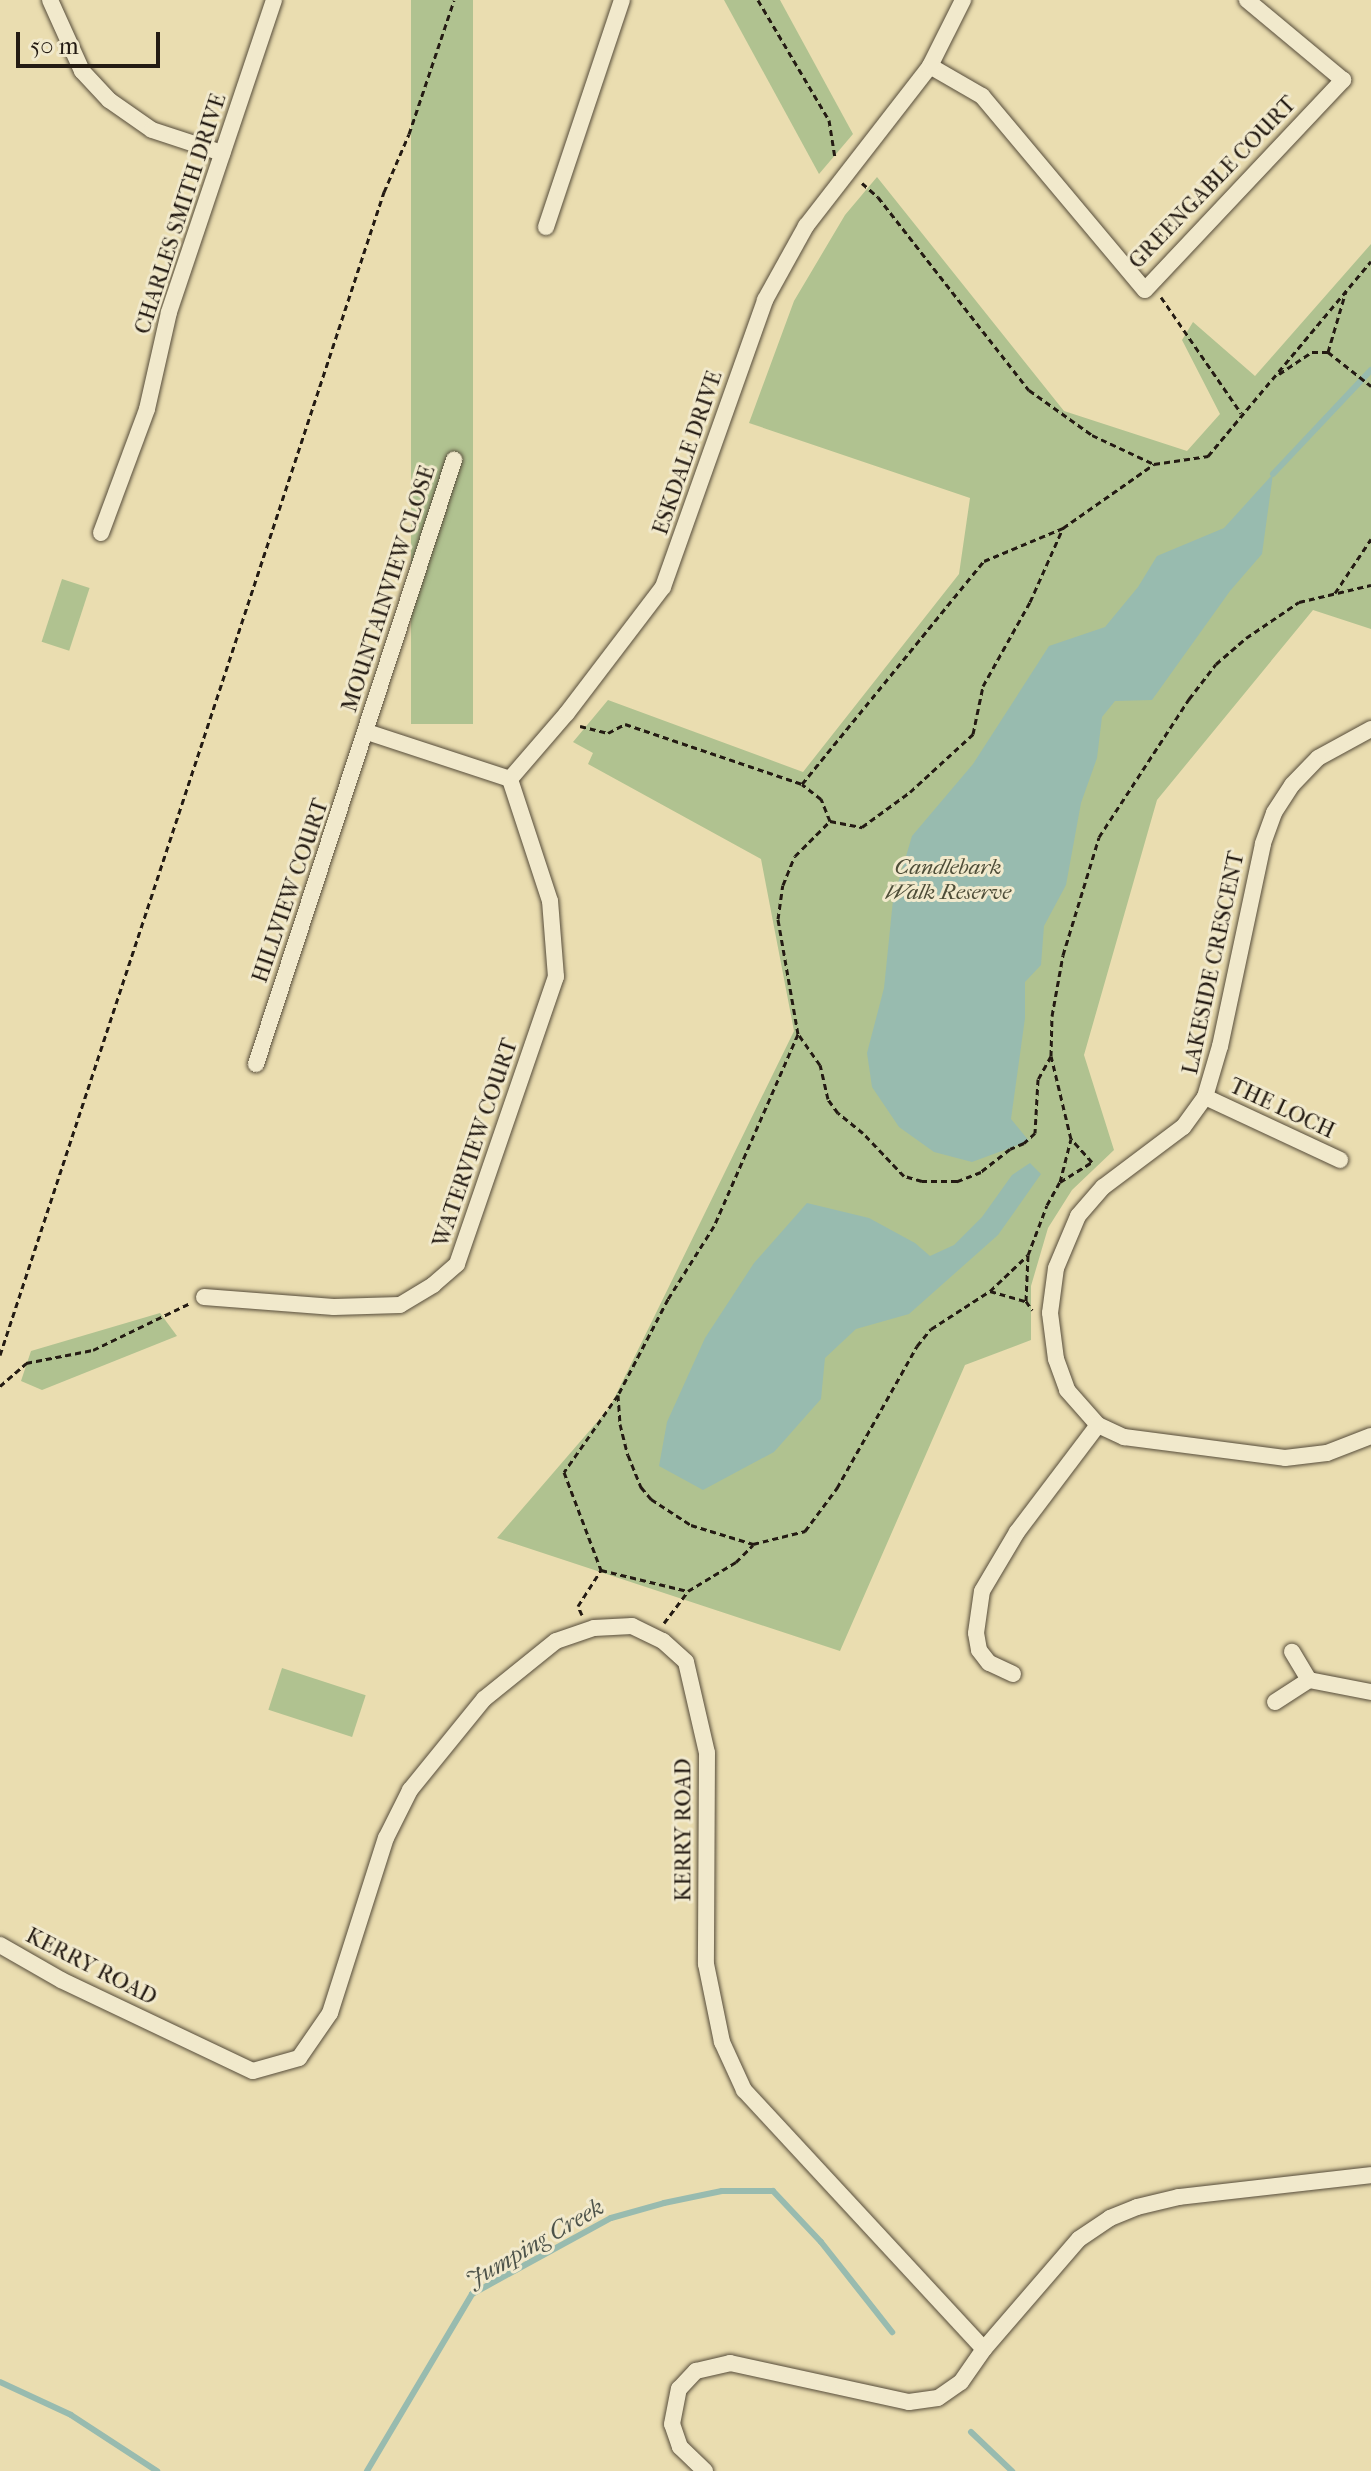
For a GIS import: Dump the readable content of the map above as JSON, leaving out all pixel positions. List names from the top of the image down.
{
  "streets": {
    "street": [
      "GREENGABLE COURT",
      "CHARLES SMITH DRIVE",
      "ESKDALE DRIVE",
      "MOUNTAINVIEW CLOSE",
      "HILLVIEW COURT",
      "LAKESIDE CRESCENT",
      "THE LOCH",
      "WATERVIEW COURT",
      "KERRY ROAD"
    ]
  },
  "crossings": [
    ["GREENGABLE COURT", "ESKDALE DRIVE"],
    ["ESKDALE DRIVE", "WATERVIEW COURT"],
    ["MOUNTAINVIEW CLOSE", "HILLVIEW COURT"],
    ["LAKESIDE CRESCENT", "THE LOCH"]
  ],
  "water": ["Jumping Creek"],
  "parks": ["Candlebark Walk Reserve"],
  "scale_bar": "50 m"
}
